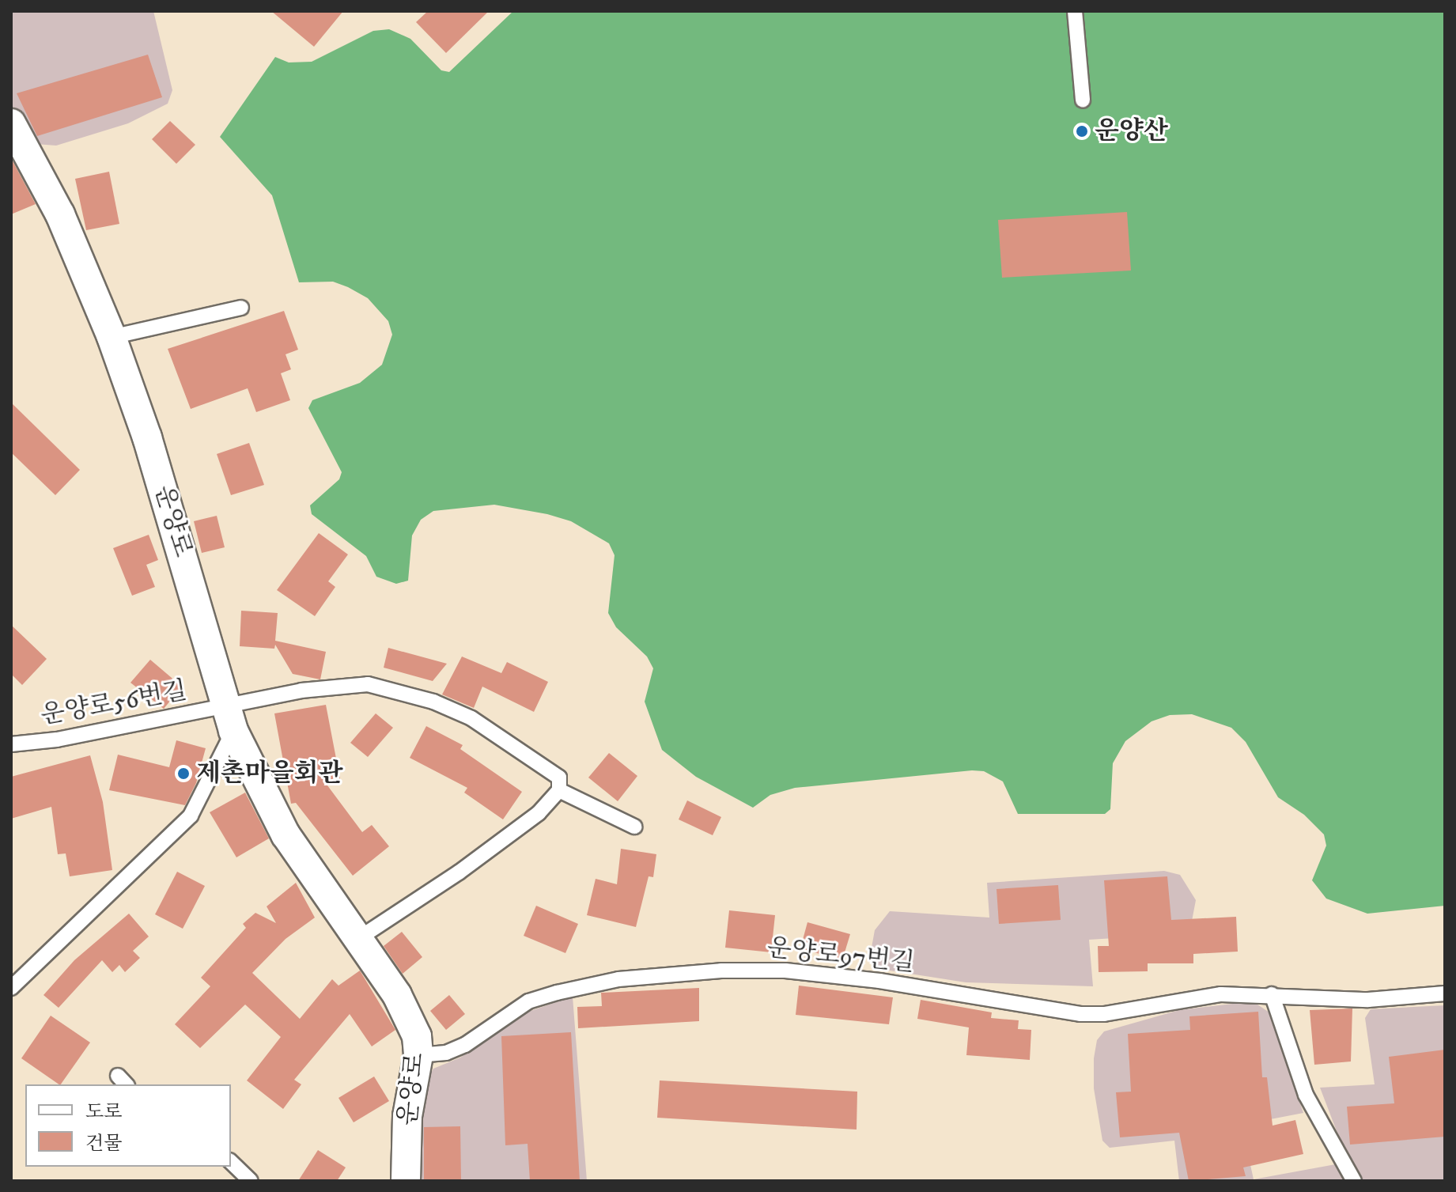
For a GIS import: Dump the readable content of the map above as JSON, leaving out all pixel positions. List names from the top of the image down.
{
  "streets": {
    "street": ["운양로"],
    "lane": ["운양로56번길", "운양로97번길"]
  },
  "crossings": [
    ["운양로", "운양로56번길"],
    ["운양로", "운양로97번길"]
  ],
  "places": ["운양산", "제촌마을회관"],
  "legend": ["도로", "건물"]
}
